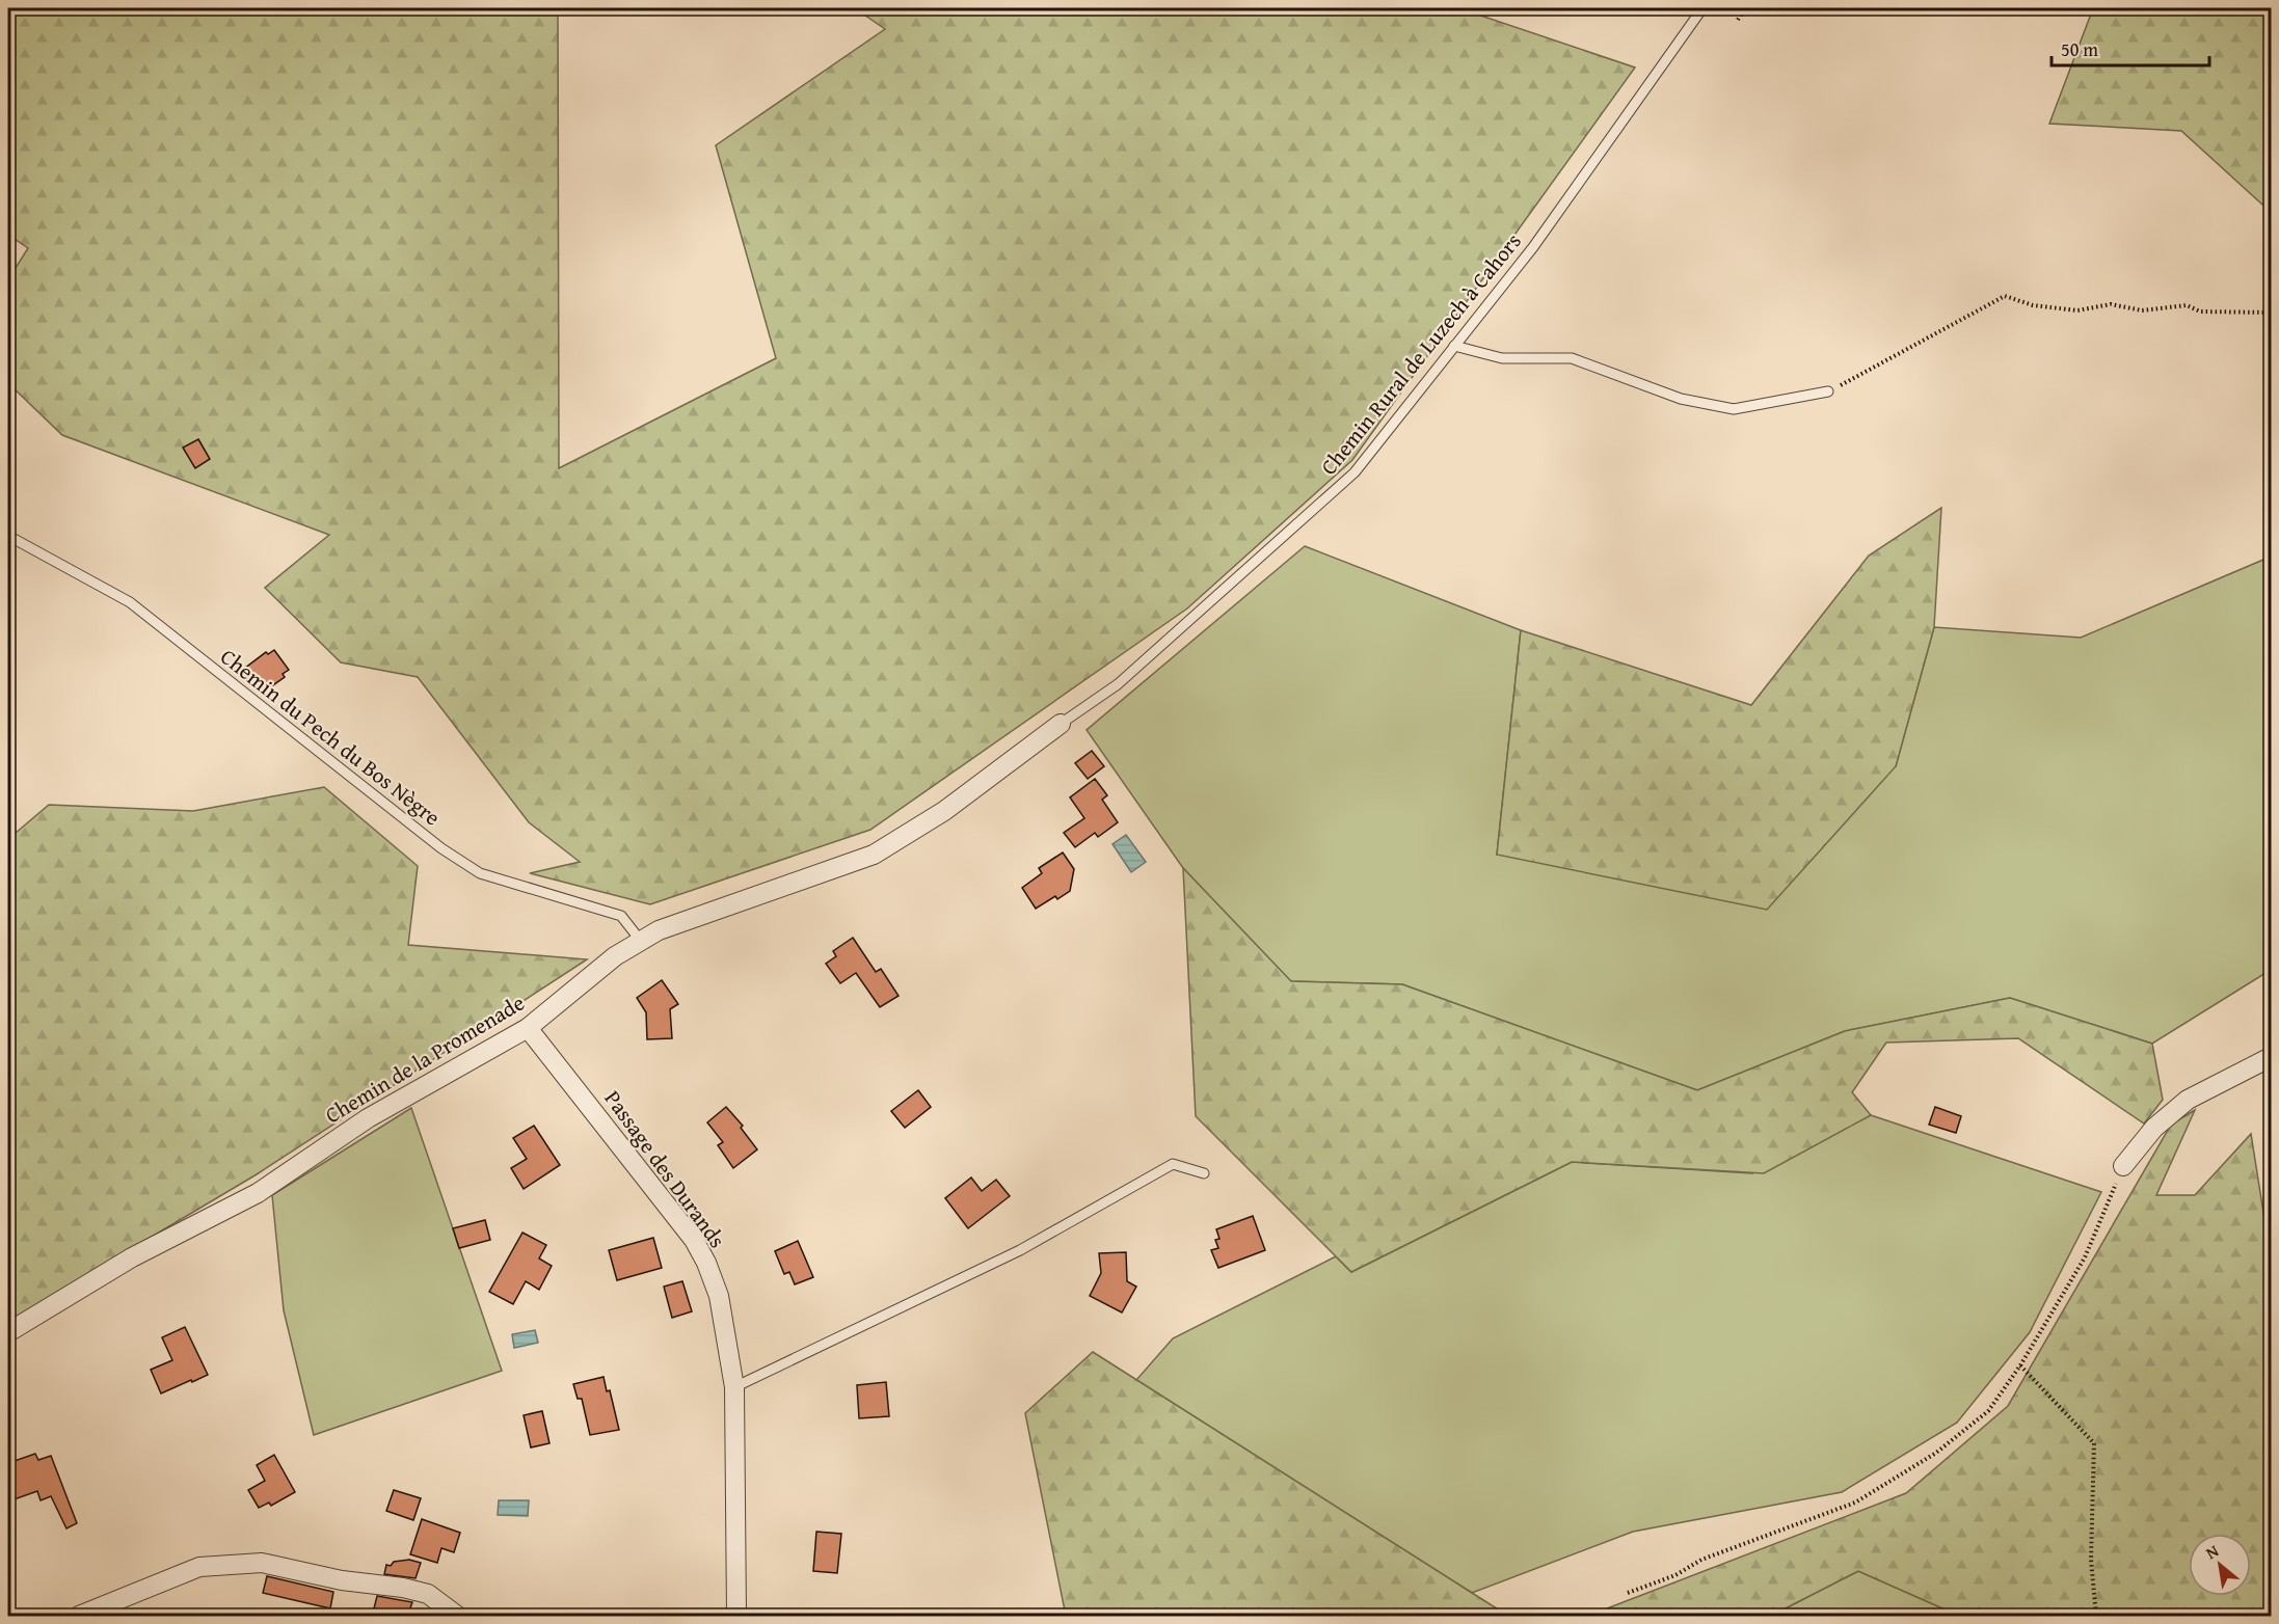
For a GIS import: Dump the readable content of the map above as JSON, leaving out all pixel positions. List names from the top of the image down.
{
  "streets": {
    "street": ["Chemin de la Promenade", "Passage des Durands"],
    "lane": ["Chemin Rural de Luzech à Cahors", "Chemin du Pech du Bos Nègre"]
  },
  "crossings": [
    ["Chemin Rural de Luzech à Cahors", "Chemin de la Promenade"],
    ["Chemin du Pech du Bos Nègre", "Chemin de la Promenade"],
    ["Chemin de la Promenade", "Passage des Durands"]
  ],
  "scale_bar": "50 m",
  "north": "top left"
}
